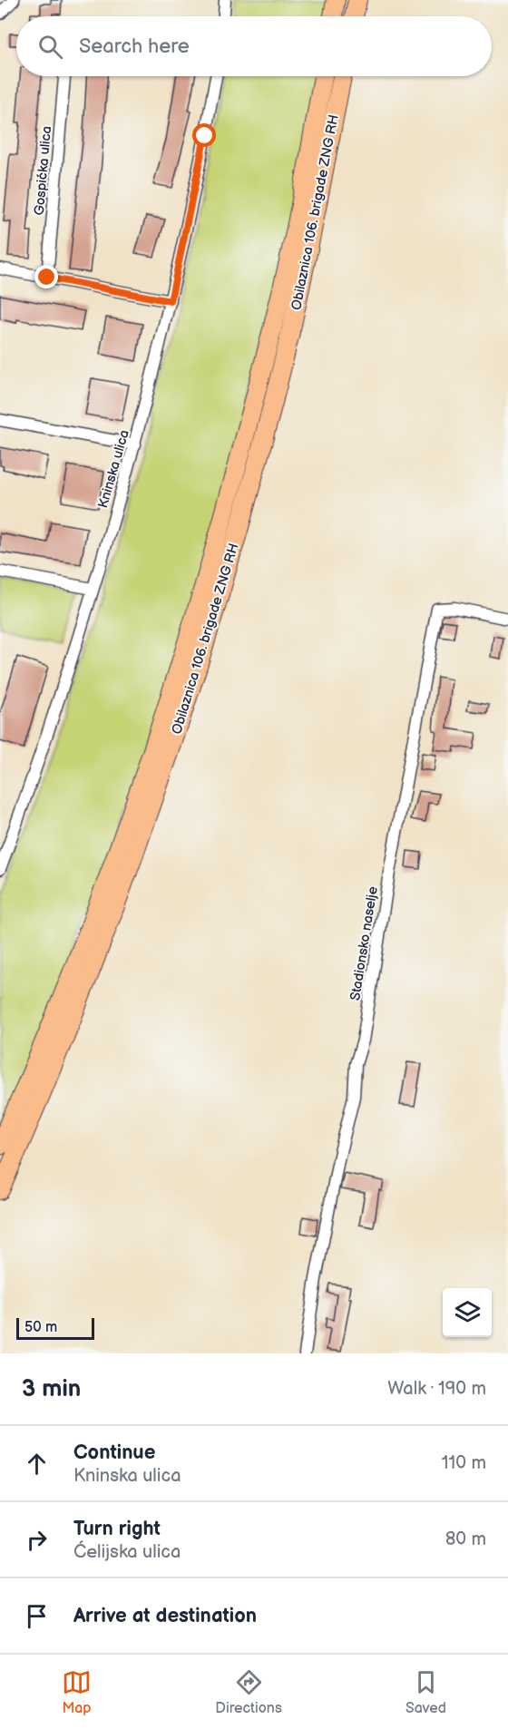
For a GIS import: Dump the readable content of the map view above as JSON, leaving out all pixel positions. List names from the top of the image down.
{
  "streets": {
    "highway": ["Obilaznica 106. brigade ZNG RH"],
    "street": ["Gospićka ulica", "Kninska ulica", "Stadionsko naselje"]
  },
  "scale_bar": "50 m",
  "page": {
    "search": "Search here",
    "scale": "50 m",
    "heading": ["3 min", "Walk · 190 m"],
    "list": [
      ["Continue", "Kninska ulica", "110 m"],
      ["Turn right", "Ćelijska ulica", "80 m"],
      "Arrive at destination"
    ],
    "nav": ["Map", "Directions", "Saved"]
  }
}
